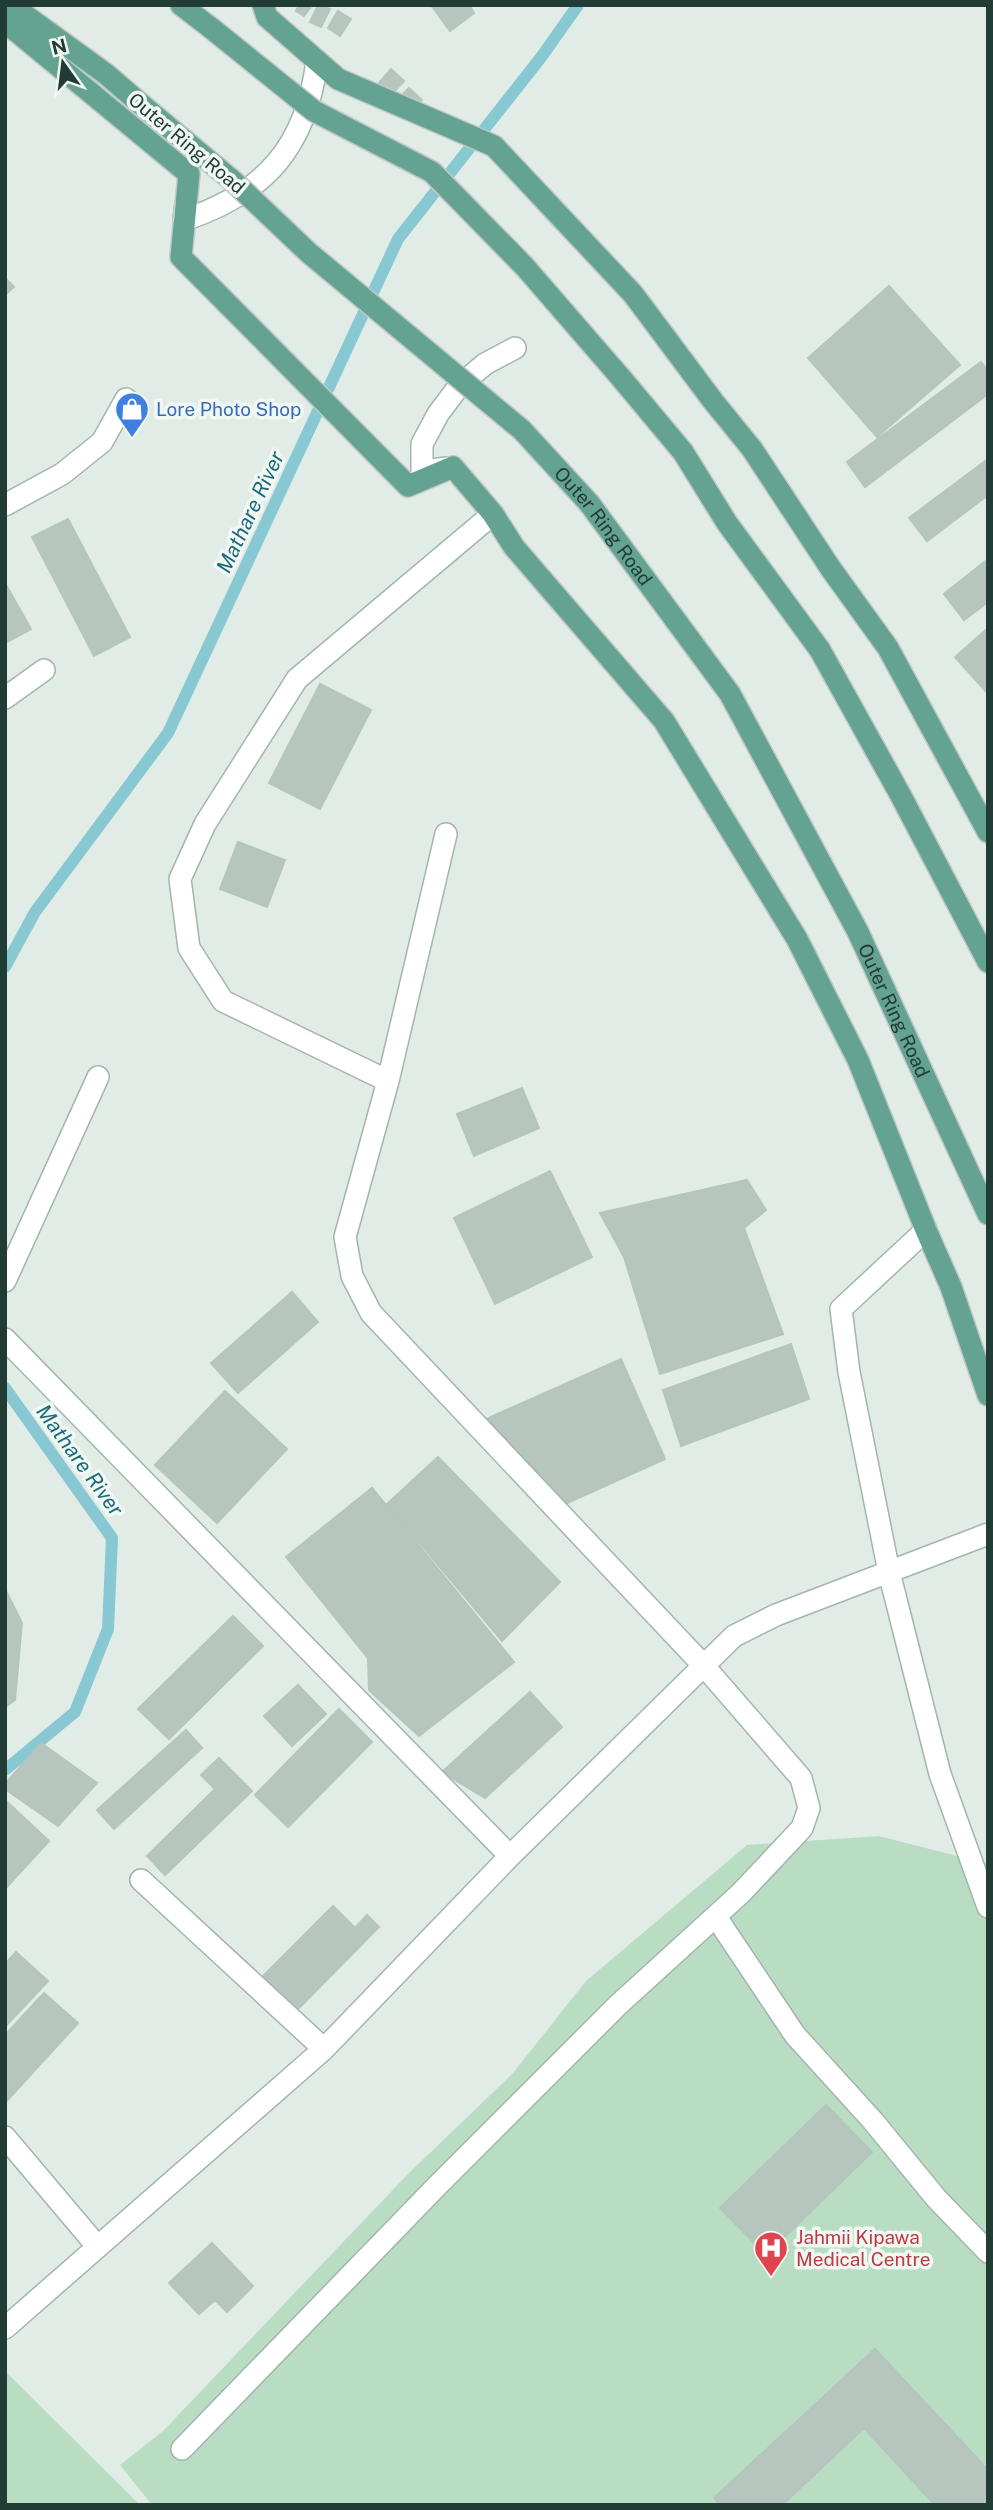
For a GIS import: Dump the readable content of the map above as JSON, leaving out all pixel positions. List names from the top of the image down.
{
  "streets": {
    "main road": ["Outer Ring Road"]
  },
  "water": ["Mathare River"],
  "places": {
    "shop": ["Lore Photo Shop"],
    "hospital": ["Jahmii Kipawa Medical Centre"]
  },
  "north": "top"
}
